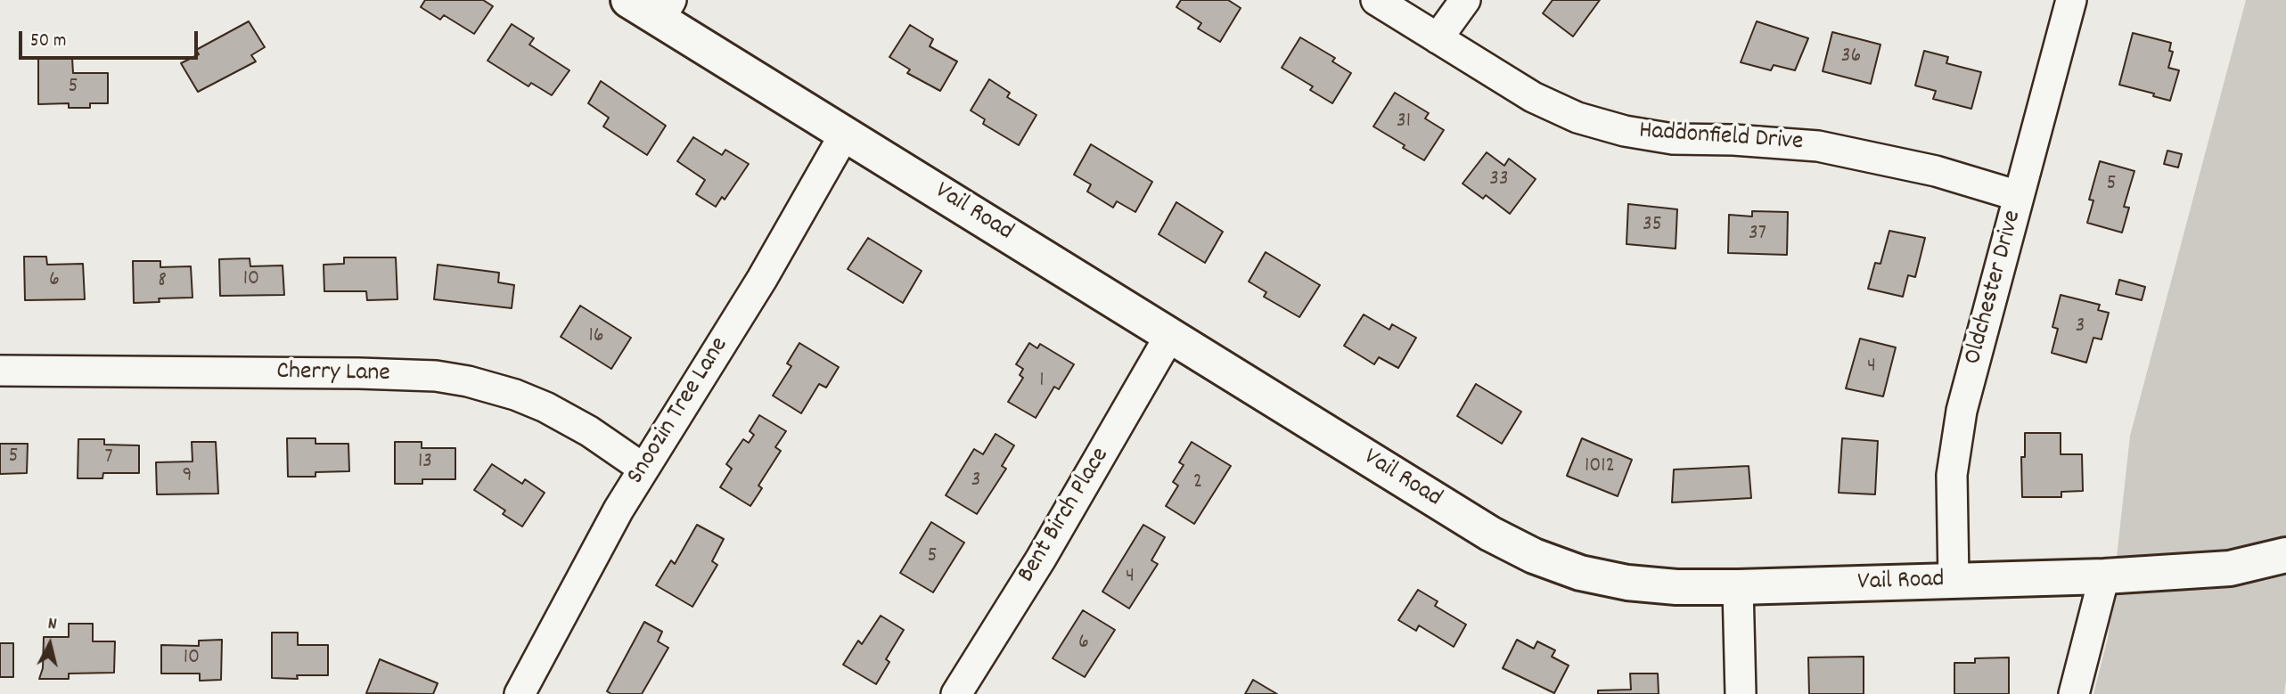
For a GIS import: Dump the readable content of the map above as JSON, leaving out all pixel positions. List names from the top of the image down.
{
  "streets": {
    "street": [
      "Haddonfield Drive",
      "Vail Road",
      "Oldchester Drive",
      "Cherry Lane",
      "Snoozin Tree Lane",
      "Bent Birch Place"
    ]
  },
  "crossings": [
    ["Haddonfield Drive", "Oldchester Drive"],
    ["Vail Road", "Oldchester Drive"],
    ["Vail Road", "Snoozin Tree Lane"],
    ["Vail Road", "Bent Birch Place"],
    ["Cherry Lane", "Snoozin Tree Lane"]
  ],
  "house_numbers": [
    "36",
    "5",
    "31",
    "33",
    "5",
    "35",
    "37",
    "10",
    "6",
    "8",
    "3",
    "16",
    "4",
    "1",
    "5",
    "7",
    "13",
    "1012",
    "9",
    "3",
    "2",
    "5",
    "4",
    "6",
    "10"
  ],
  "scale_bar": "50 m",
  "north": "top"
}
